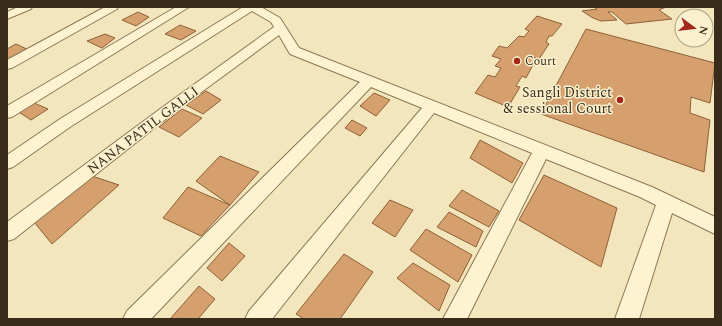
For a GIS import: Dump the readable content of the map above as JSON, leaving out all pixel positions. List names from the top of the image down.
{
  "streets": {
    "street": ["NANA PATIL GALLI"]
  },
  "places": ["Court", "Sangli District & sessional Court"],
  "north": "right"
}
